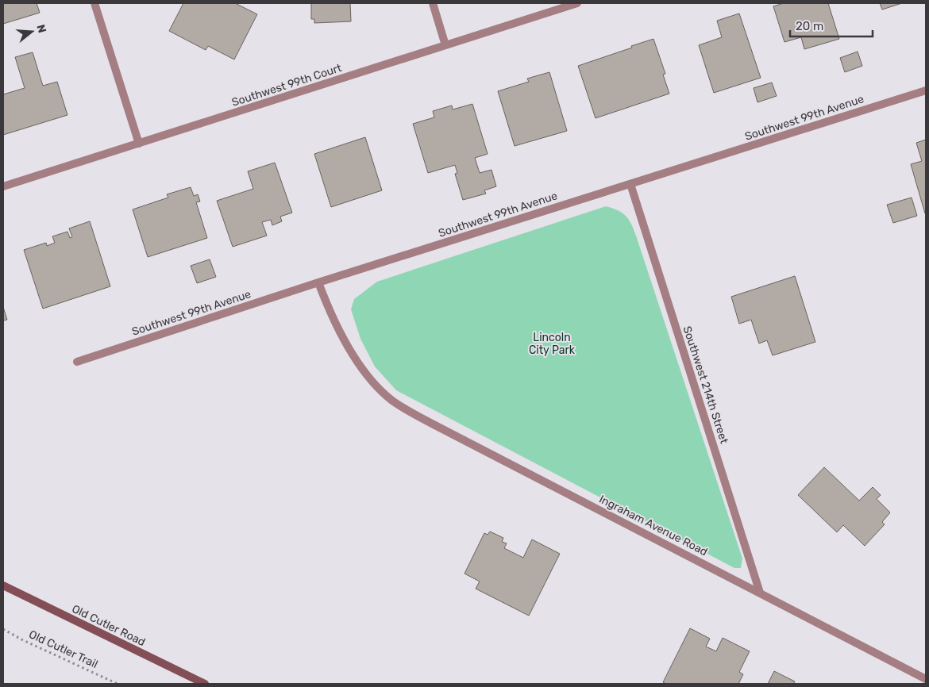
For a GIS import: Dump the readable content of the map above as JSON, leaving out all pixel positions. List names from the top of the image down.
{
  "streets": {
    "main road": ["Old Cutler Road"],
    "street": [
      "Southwest 99th Court",
      "Southwest 99th Avenue",
      "Southwest 214th Street",
      "Ingraham Avenue Road"
    ],
    "path": ["Old Cutler Trail"]
  },
  "crossings": [
    ["Southwest 99th Avenue", "Southwest 214th Street"],
    ["Southwest 99th Avenue", "Ingraham Avenue Road"],
    ["Southwest 214th Street", "Ingraham Avenue Road"]
  ],
  "parks": ["Lincoln City Park"],
  "scale_bar": "20 m",
  "north": "right"
}
